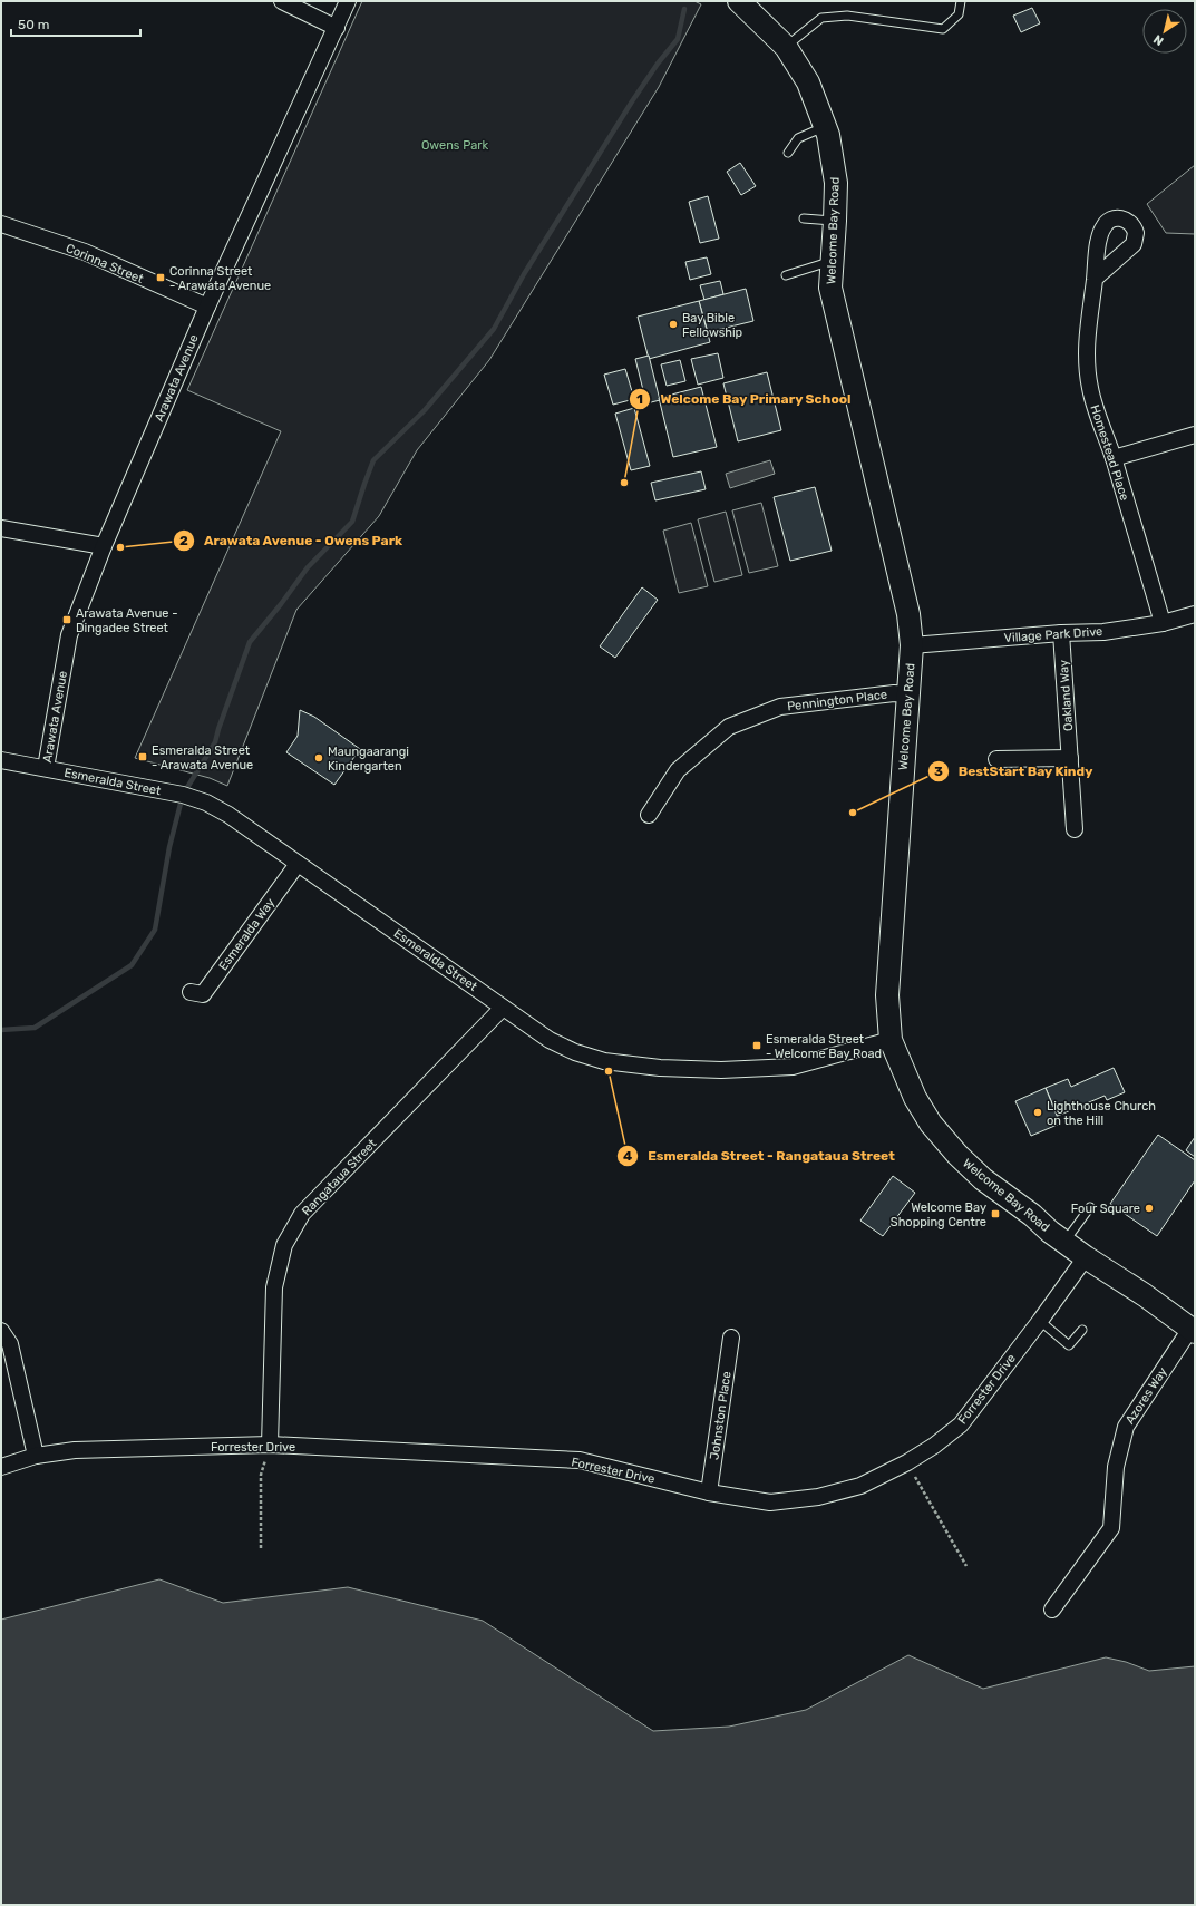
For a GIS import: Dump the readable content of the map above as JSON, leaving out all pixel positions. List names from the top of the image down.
{
  "streets": {
    "main road": ["Welcome Bay Road"],
    "street": [
      "Corinna Street",
      "Arawata Avenue",
      "Homestead Place",
      "Village Park Drive",
      "Oakland Way",
      "Pennington Place",
      "Esmeralda Street",
      "Esmeralda Way",
      "Rangataua Street",
      "Forrester Drive",
      "Azores Way",
      "Johnston Place"
    ]
  },
  "crossings": [
    ["Welcome Bay Road", "Village Park Drive"],
    ["Welcome Bay Road", "Pennington Place"],
    ["Welcome Bay Road", "Esmeralda Street"],
    ["Welcome Bay Road", "Forrester Drive"],
    ["Welcome Bay Road", "Azores Way"],
    ["Corinna Street", "Arawata Avenue"],
    ["Arawata Avenue", "Esmeralda Street"],
    ["Homestead Place", "Village Park Drive"],
    ["Village Park Drive", "Oakland Way"],
    ["Esmeralda Street", "Esmeralda Way"],
    ["Esmeralda Street", "Rangataua Street"],
    ["Rangataua Street", "Forrester Drive"],
    ["Forrester Drive", "Johnston Place"]
  ],
  "parks": ["Owens Park"],
  "places": {
    "transit": [
      "Corinna Street - Arawata Avenue",
      "Arawata Avenue - Dingadee Street",
      "Esmeralda Street - Arawata Avenue",
      "Esmeralda Street - Welcome Bay Road",
      "Welcome Bay Shopping Centre"
    ],
    "other": [
      "Bay Bible Fellowship",
      "Welcome Bay Primary School",
      "Arawata Avenue - Owens Park",
      "Maungaarangi Kindergarten",
      "BestStart Bay Kindy",
      "Esmeralda Street - Rangataua Street",
      "Lighthouse Church on the Hill",
      "Four Square"
    ]
  },
  "scale_bar": "50 m",
  "north": "bottom left"
}
